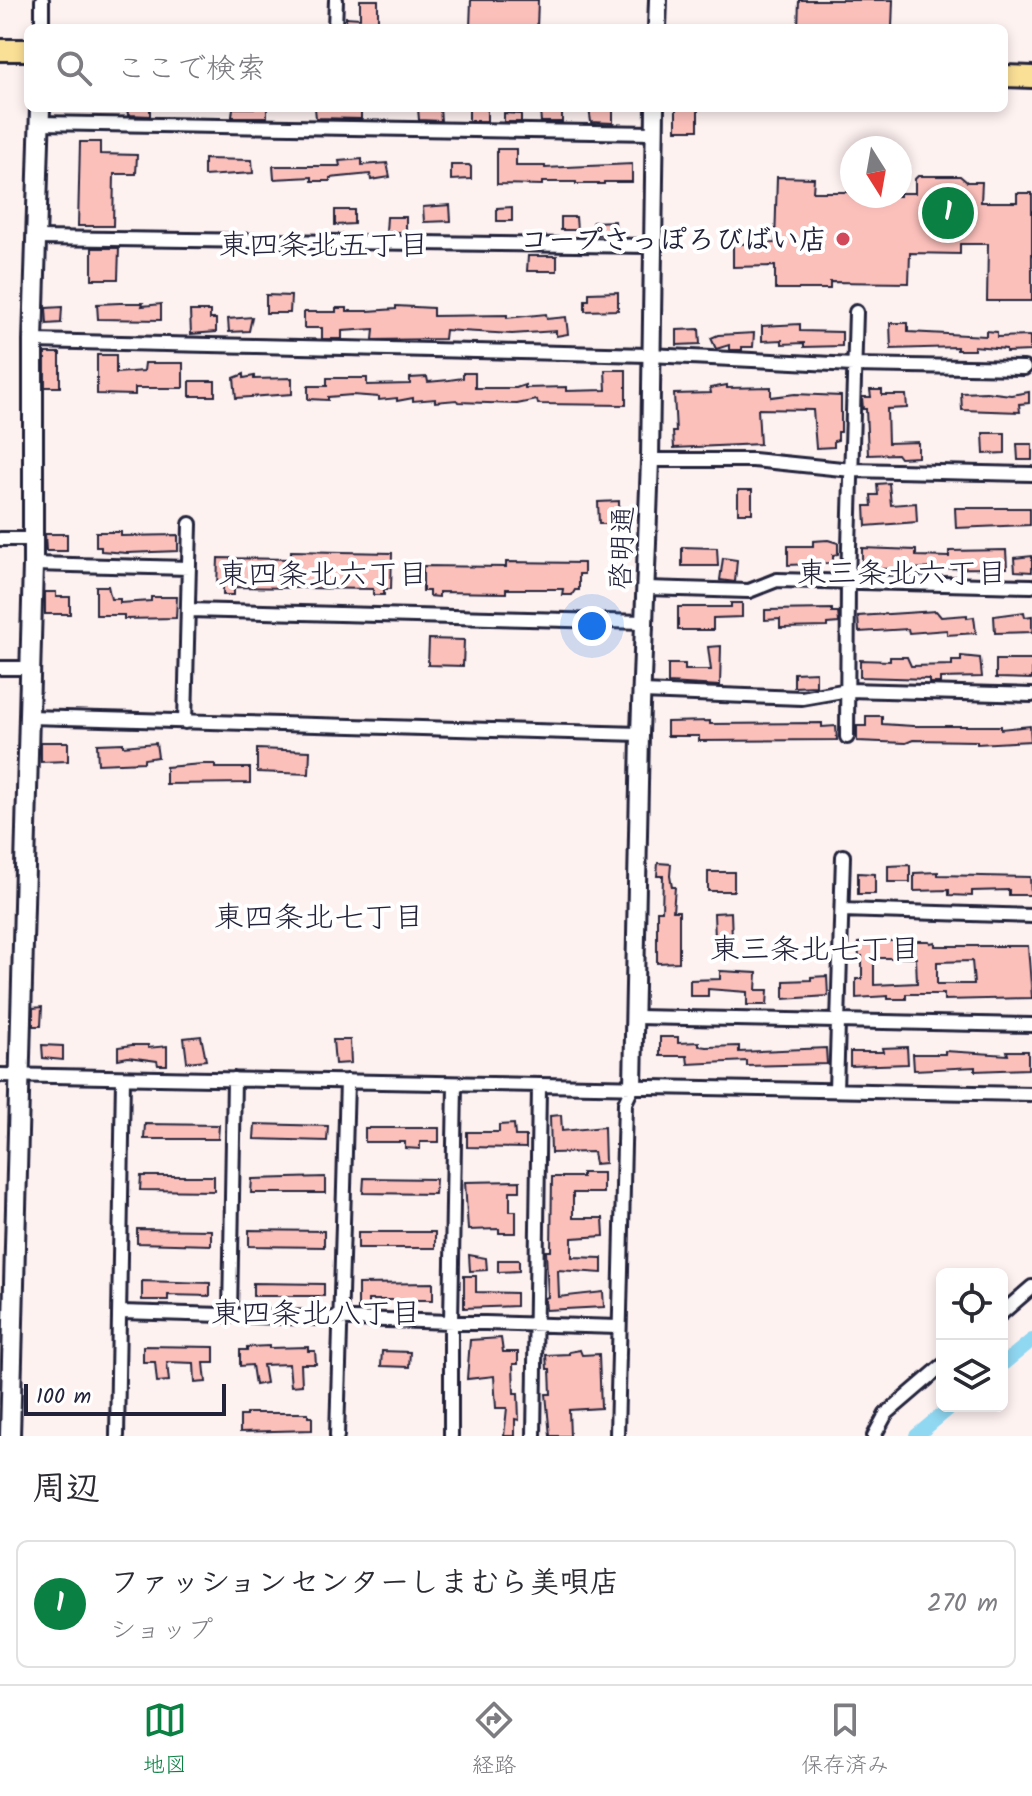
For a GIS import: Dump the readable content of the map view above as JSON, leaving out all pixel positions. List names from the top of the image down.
{
  "streets": {
    "street": ["啓明通"]
  },
  "districts": [
    "東四条北五丁目",
    "東三条北六丁目",
    "東四条北六丁目",
    "東四条北七丁目",
    "東三条北七丁目",
    "東四条北八丁目"
  ],
  "places": ["コープさっぽろびばい店"],
  "scale_bar": "100 m",
  "north": "bottom",
  "page": {
    "search": "ここで検索",
    "pins": "1",
    "scale": "100 m",
    "heading": "周辺",
    "list": [
      {
        "mark": "1",
        "name": "ファッションセンターしまむら美唄店",
        "note": "ショップ",
        "value": "270 m"
      }
    ],
    "nav": ["地図", "経路", "保存済み"]
  }
}
